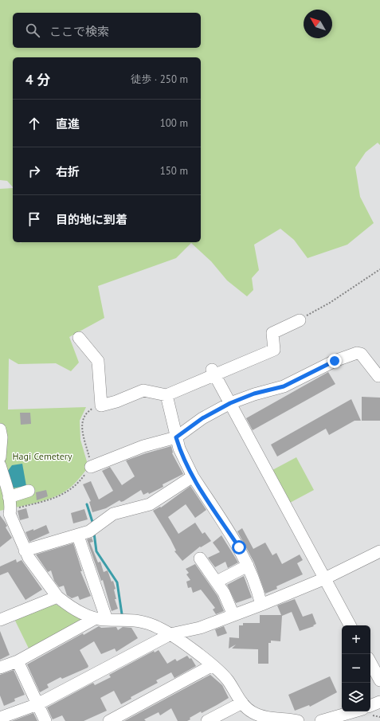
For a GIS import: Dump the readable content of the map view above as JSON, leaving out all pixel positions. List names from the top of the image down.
{
  "parks": ["Hagi Cemetery"],
  "north": "top left",
  "page": {
    "search": "ここで検索",
    "heading": ["4 分", "徒歩 · 250 m"],
    "list": [
      ["直進", "100 m"],
      ["右折", "150 m"],
      "目的地に到着"
    ],
    "map_buttons": ["+", "−"]
  }
}
